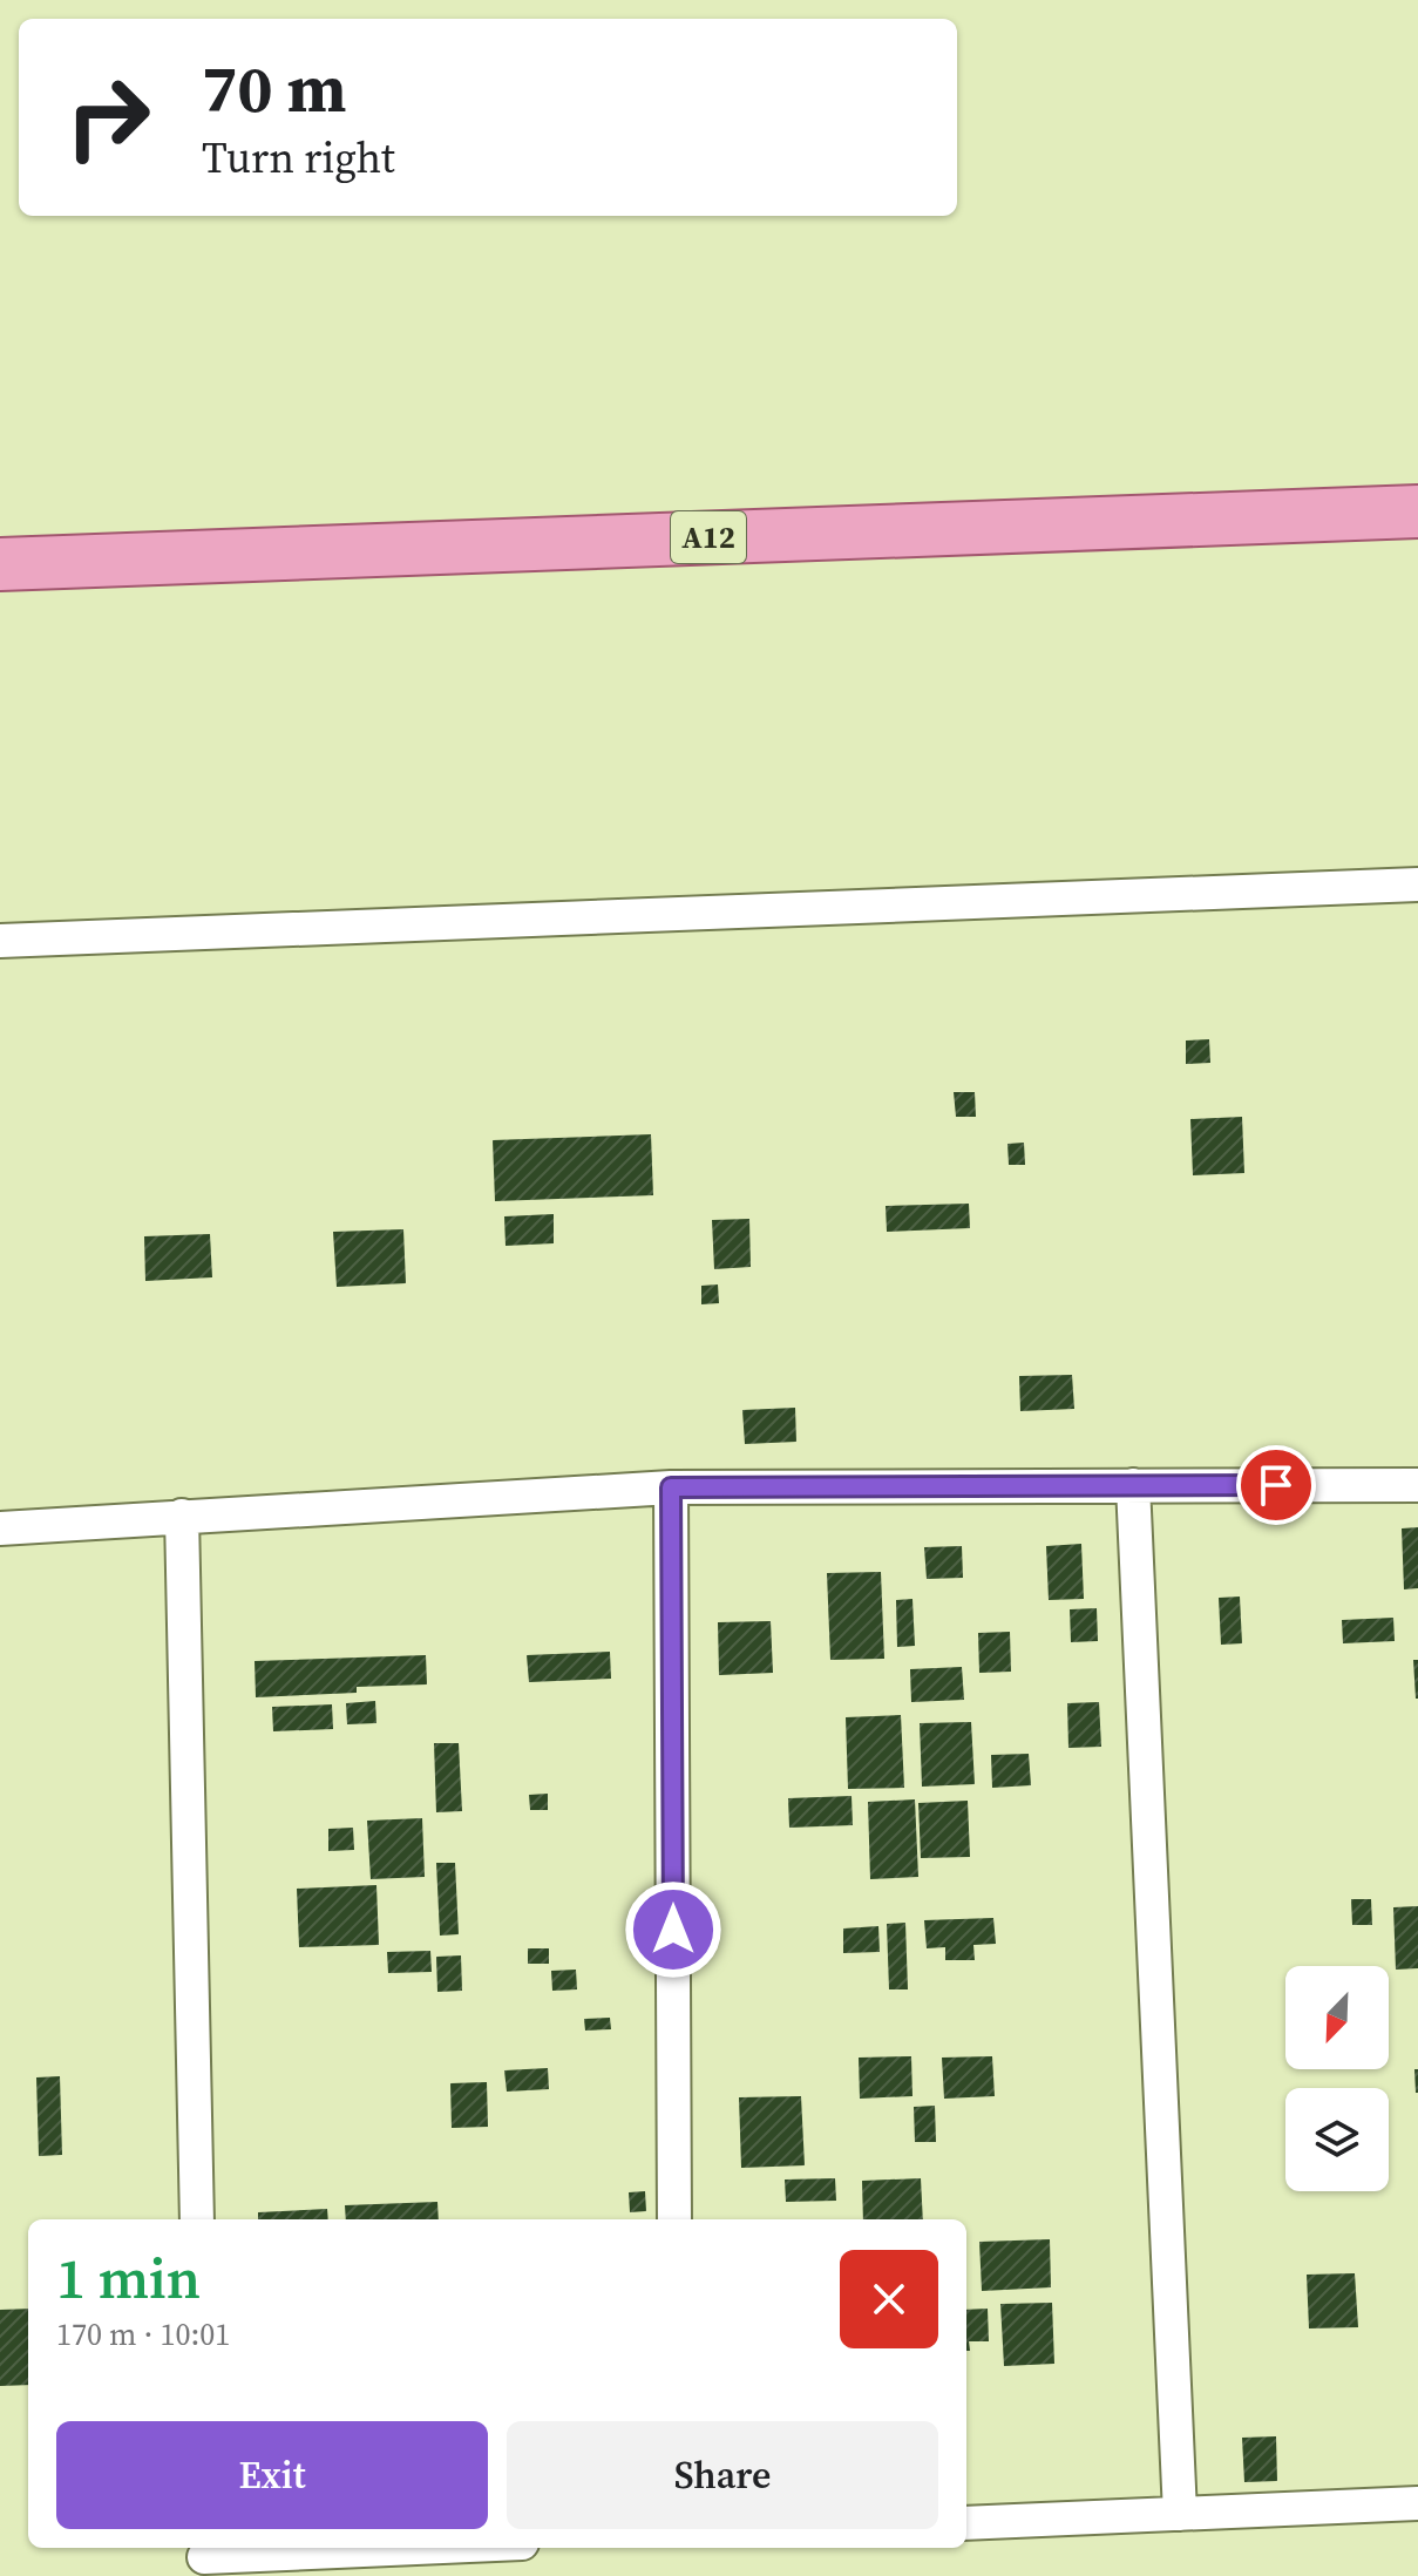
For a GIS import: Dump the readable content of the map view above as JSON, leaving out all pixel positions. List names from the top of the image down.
{
  "streets": {
    "main road": ["A12"]
  },
  "north": "bottom left",
  "page": {
    "turn": ["70 m", "Turn right"],
    "heading": ["1 min", "170 m · 10:01"],
    "buttons": ["Exit", "Share"]
  }
}
